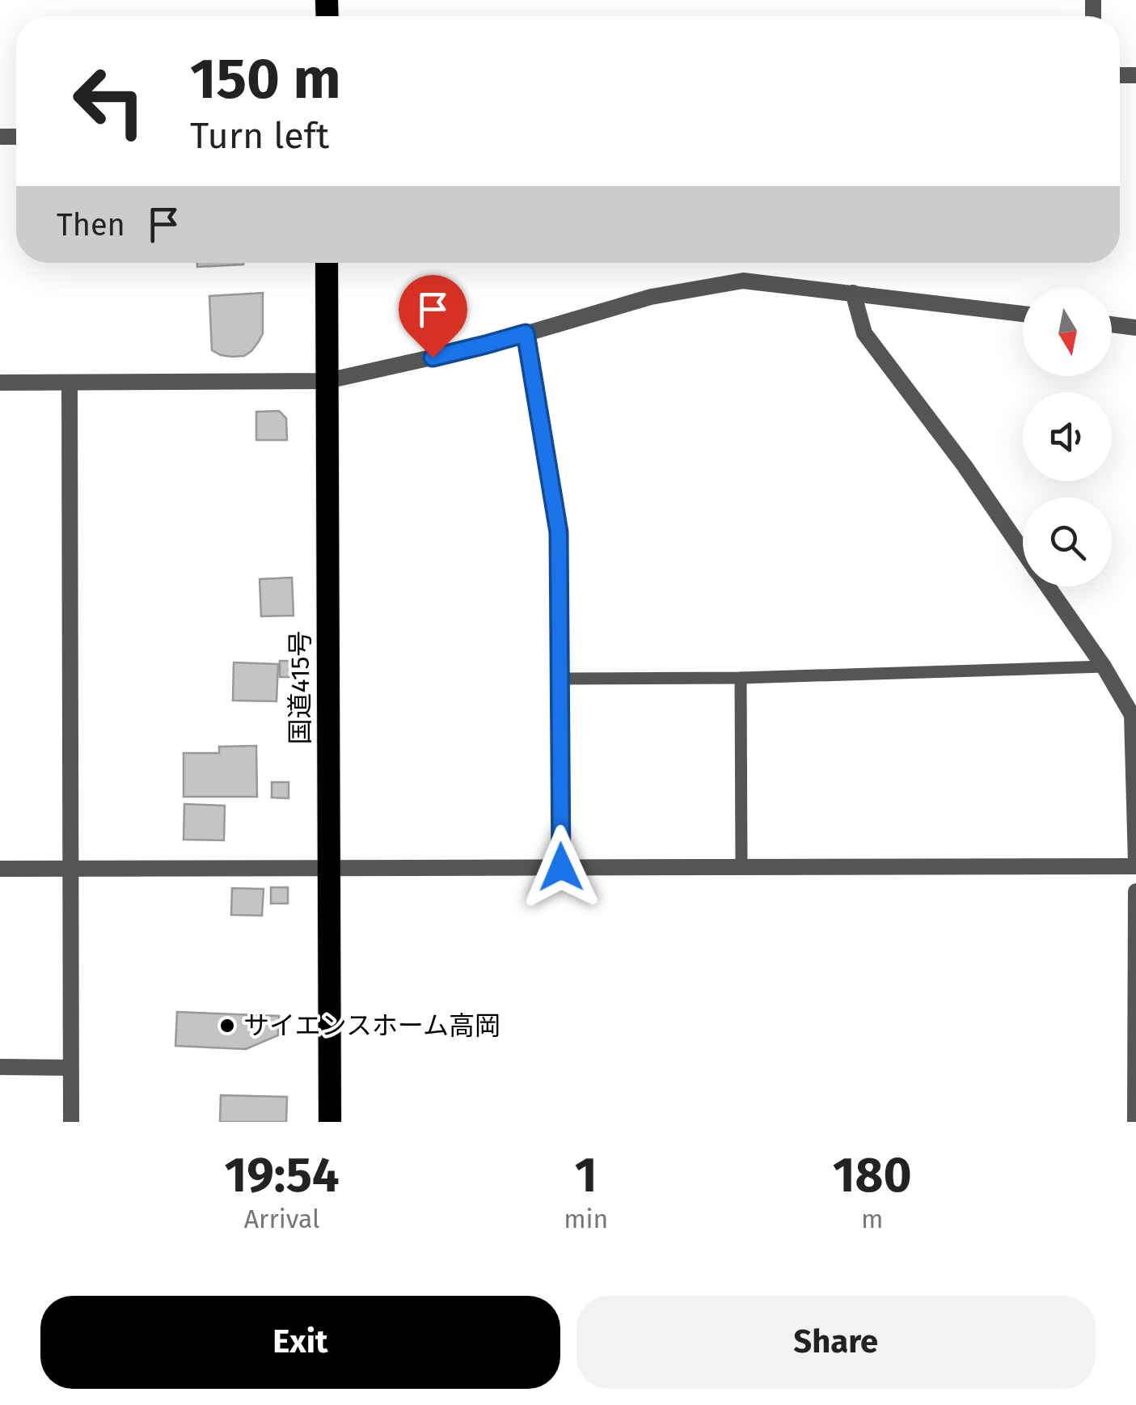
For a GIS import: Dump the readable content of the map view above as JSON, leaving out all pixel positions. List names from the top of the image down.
{
  "streets": {
    "highway": ["国道415号"]
  },
  "places": ["サイエンスホーム高岡"],
  "north": "bottom",
  "page": {
    "turn": ["150 m", "Turn left"],
    "then": "Then",
    "eta": [
      "19:54",
      "Arrival",
      "1",
      "min",
      "180",
      "m"
    ],
    "buttons": ["Exit", "Share"]
  }
}
